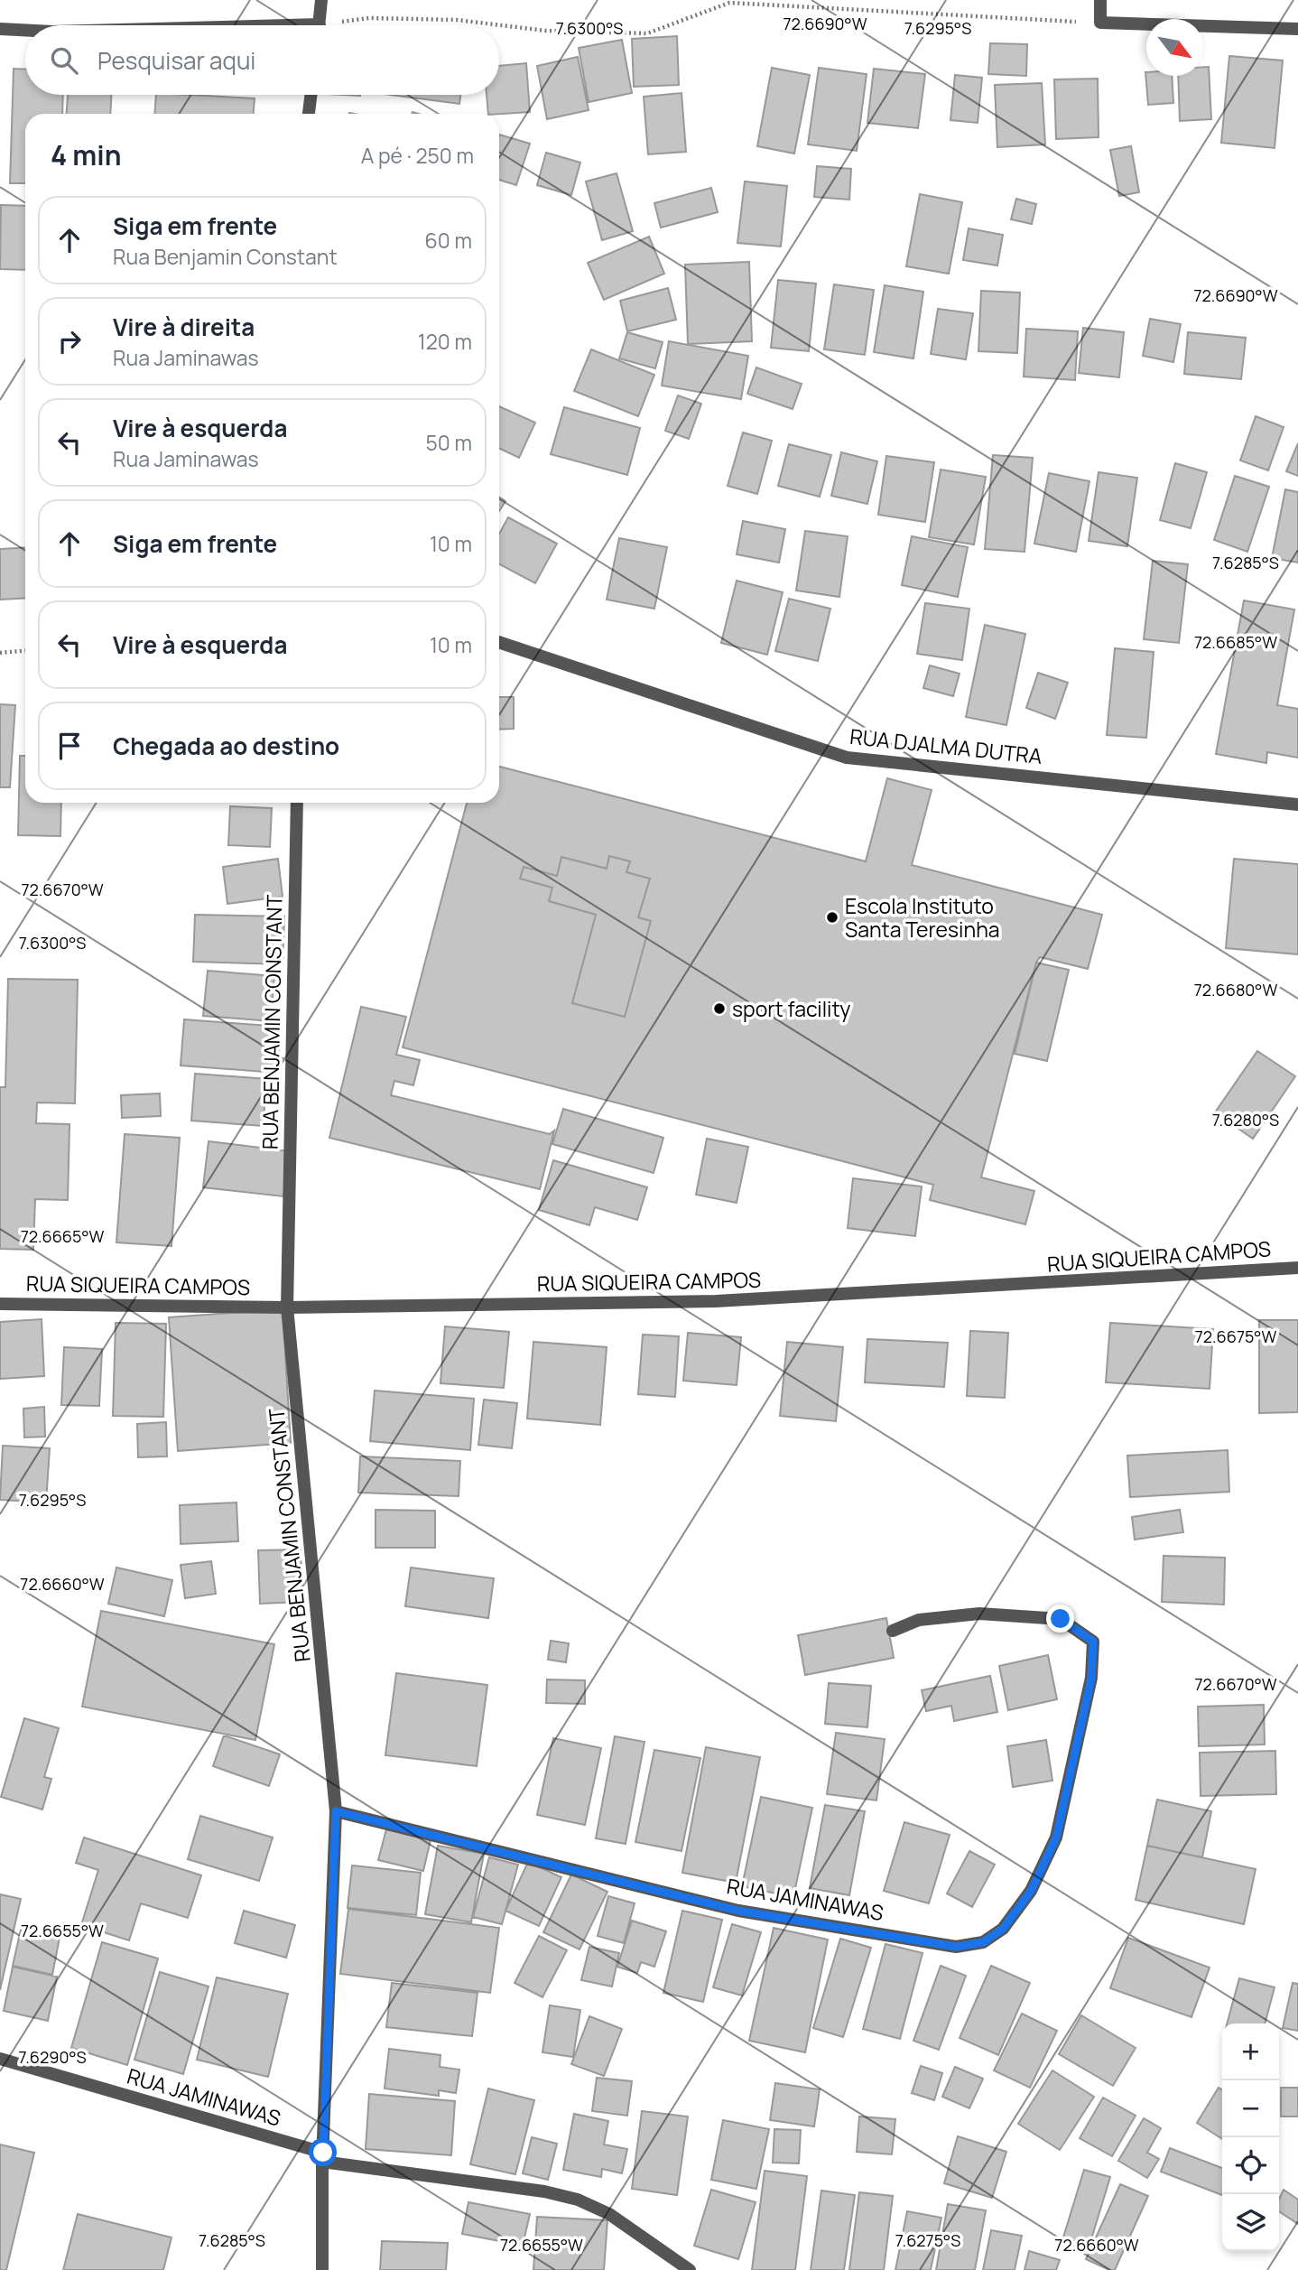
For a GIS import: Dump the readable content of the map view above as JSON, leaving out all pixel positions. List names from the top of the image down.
{
  "streets": {
    "street": [
      "RUA DJALMA DUTRA",
      "RUA BENJAMIN CONSTANT",
      "RUA SIQUEIRA CAMPOS",
      "RUA JAMINAWAS"
    ]
  },
  "crossings": [
    ["RUA BENJAMIN CONSTANT", "RUA SIQUEIRA CAMPOS"],
    ["RUA BENJAMIN CONSTANT", "RUA JAMINAWAS"]
  ],
  "places": ["Escola Instituto Santa Teresinha", "sport facility"],
  "north": "bottom right",
  "page": {
    "search": "Pesquisar aqui",
    "heading": ["4 min", "A pé · 250 m"],
    "list": [
      ["Siga em frente", "Rua Benjamin Constant", "60 m"],
      ["Vire à direita", "Rua Jaminawas", "120 m"],
      ["Vire à esquerda", "Rua Jaminawas", "50 m"],
      ["Siga em frente", "10 m"],
      ["Vire à esquerda", "10 m"],
      "Chegada ao destino"
    ],
    "map_buttons": ["+", "−"]
  },
  "coordinates": [
    "72.6690°W",
    "7.6300°S",
    "7.6295°S",
    "7.6285°S",
    "72.6685°W",
    "72.6670°W",
    "72.6680°W",
    "7.6280°S",
    "72.6665°W",
    "72.6675°W",
    "72.6660°W",
    "72.6655°W",
    "7.6290°S",
    "7.6275°S"
  ]
}
